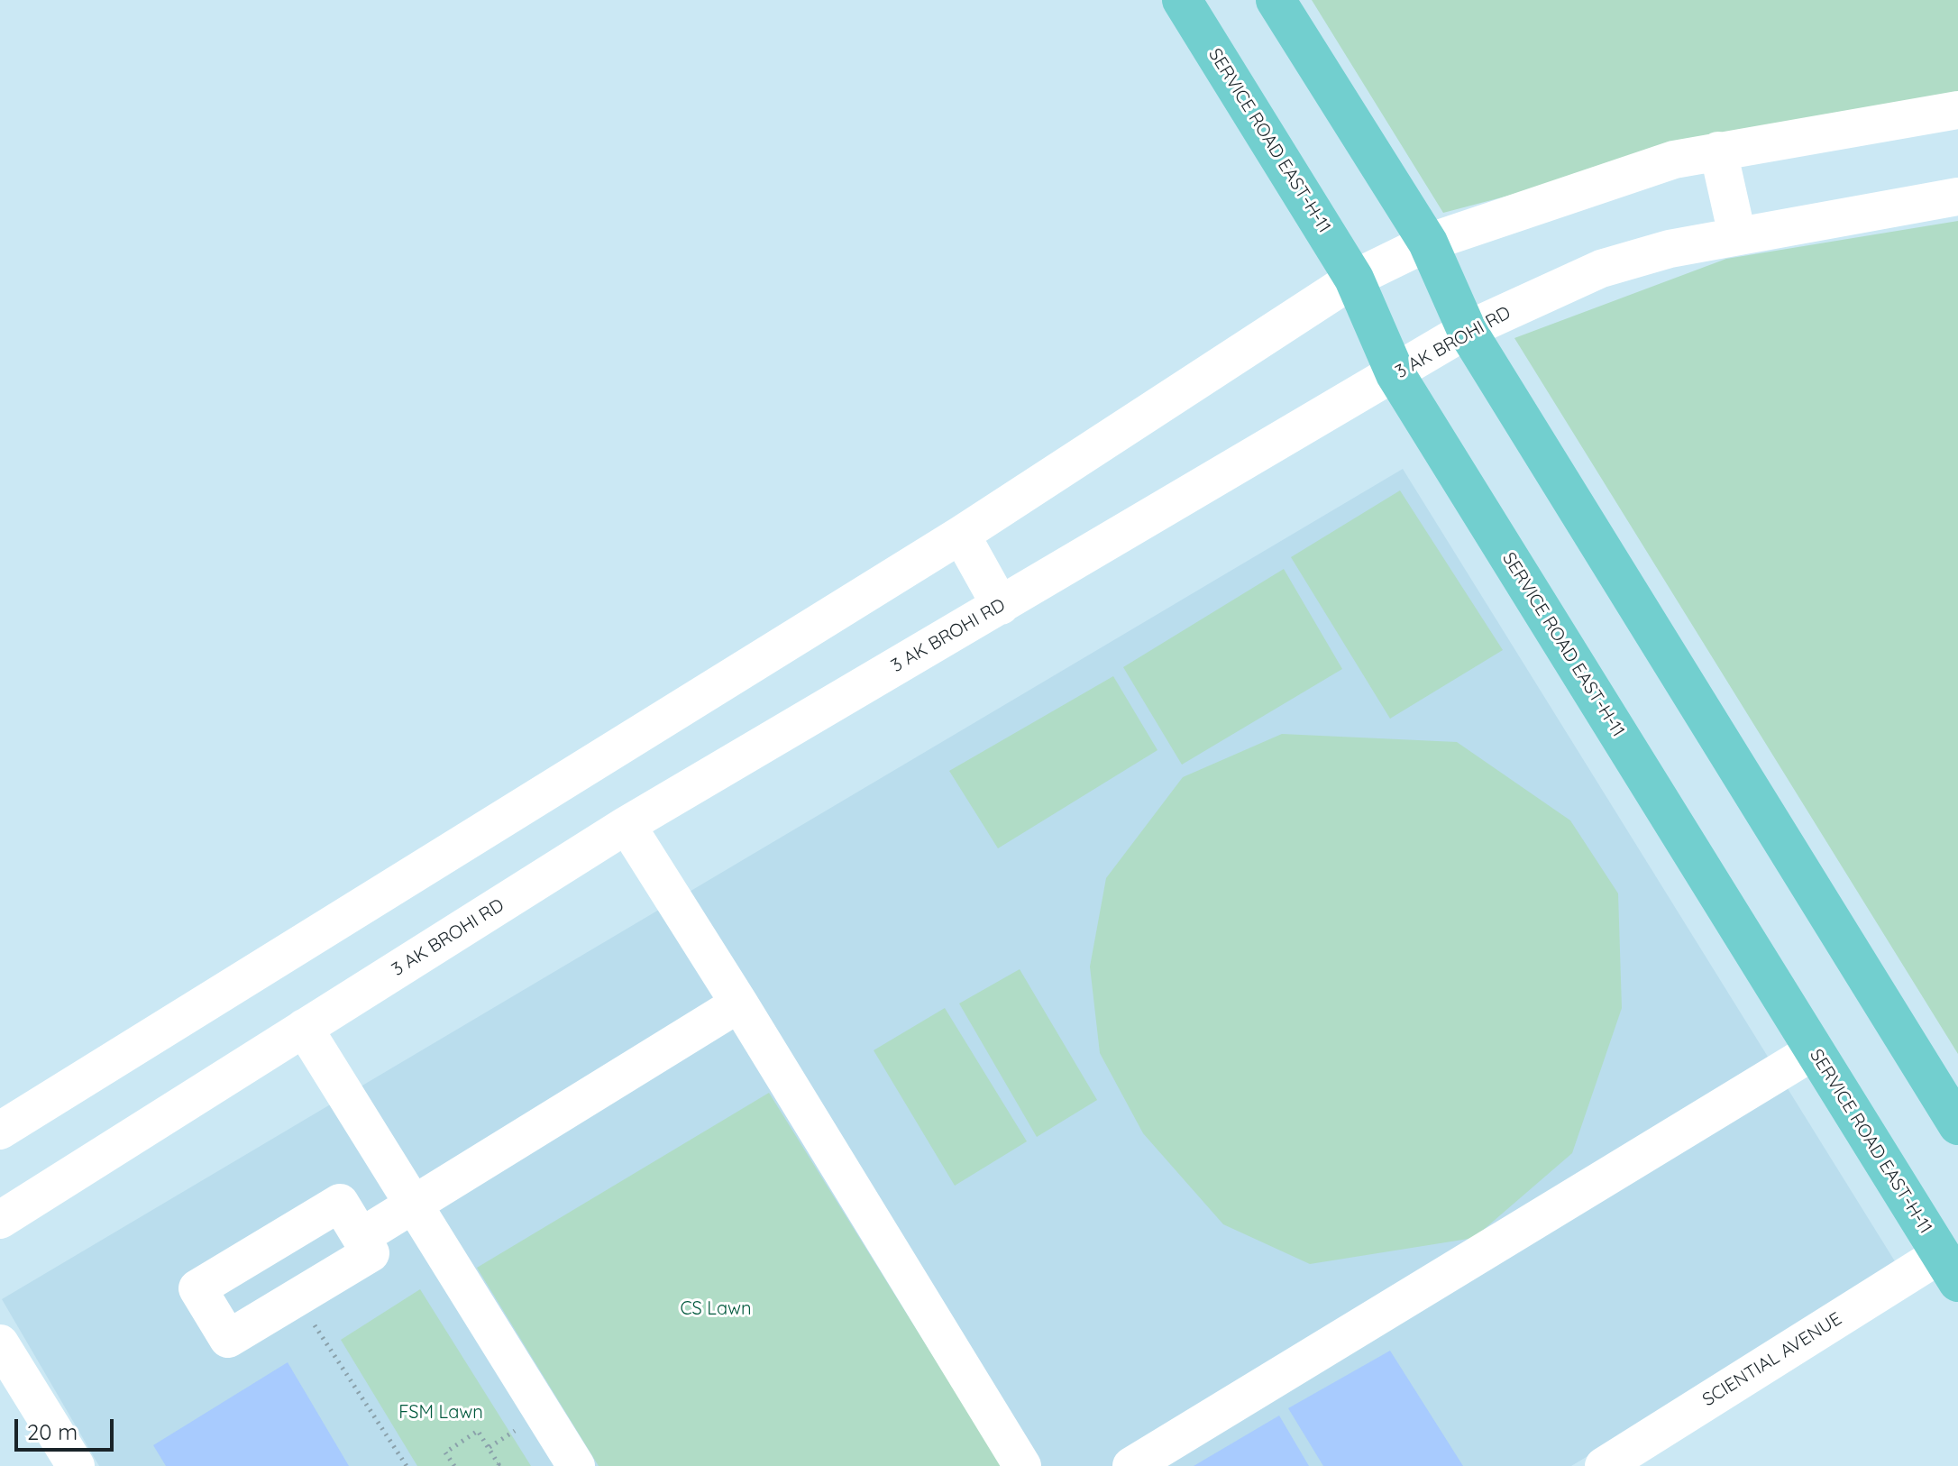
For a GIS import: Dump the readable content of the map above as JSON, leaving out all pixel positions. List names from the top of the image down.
{
  "streets": {
    "main road": ["SERVICE ROAD EAST-H-11"],
    "street": ["3 AK BROHI RD", "SCIENTIAL AVENUE"]
  },
  "crossings": [
    ["SERVICE ROAD EAST-H-11", "3 AK BROHI RD"],
    ["SERVICE ROAD EAST-H-11", "SCIENTIAL AVENUE"]
  ],
  "parks": ["CS Lawn", "FSM Lawn"],
  "scale_bar": "20 m"
}
